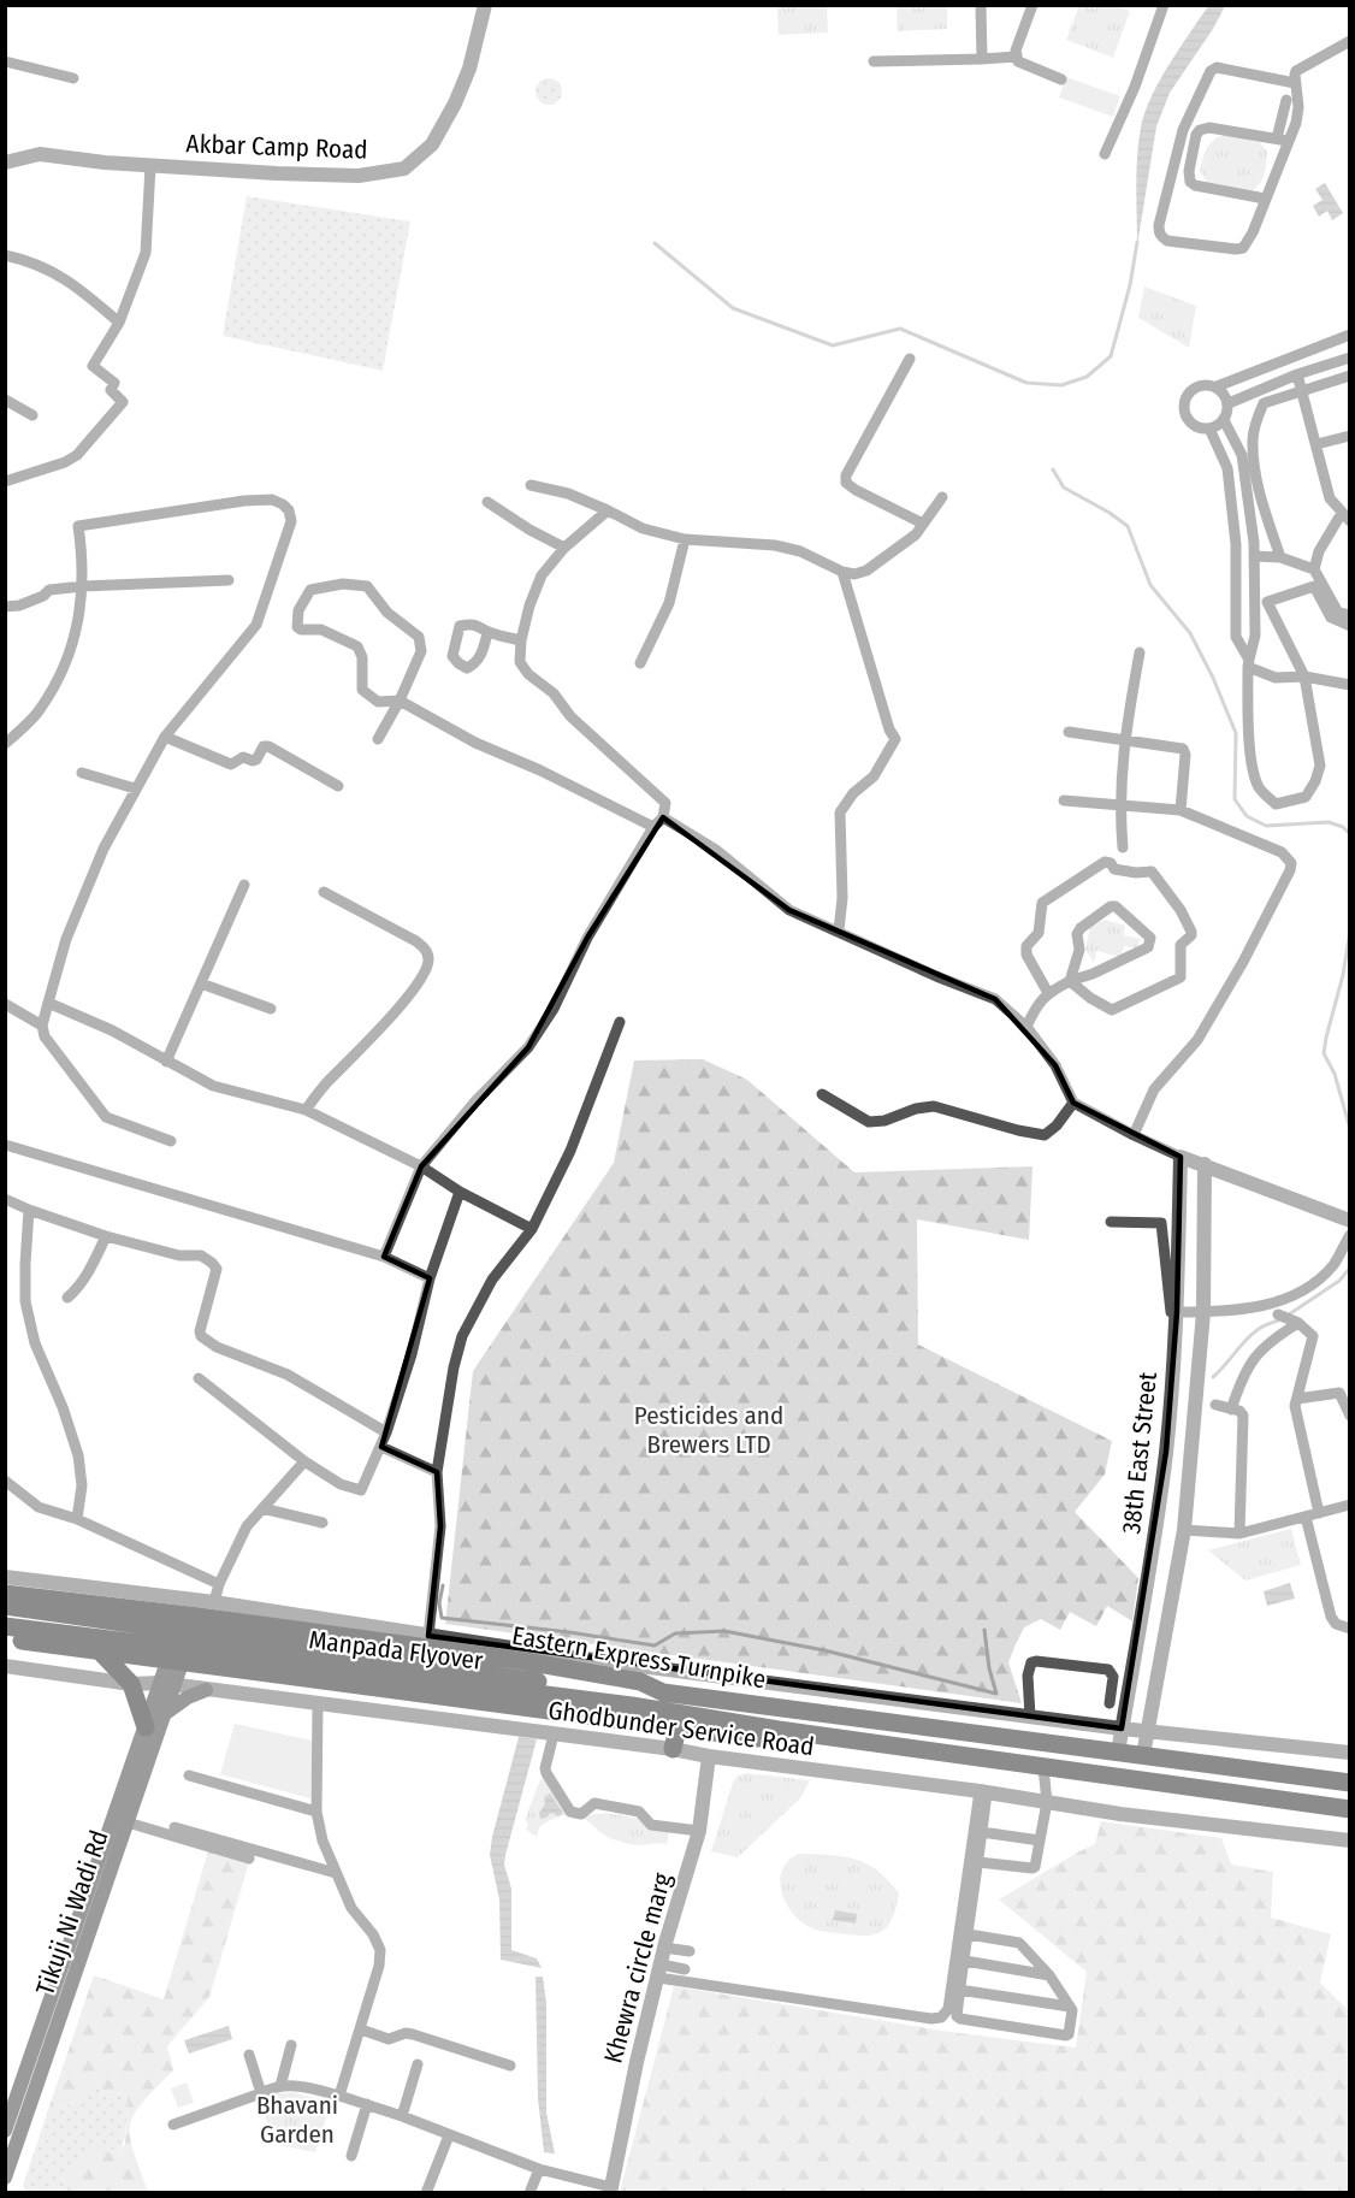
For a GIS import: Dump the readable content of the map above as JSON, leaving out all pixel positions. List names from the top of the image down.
{
  "streets": {
    "main road": ["Manpada Flyover", "Eastern Express Turnpike", "Tikuji Ni Wadi Rd"],
    "street": [
      "Akbar Camp Road",
      "38th East Street",
      "Ghodbunder Service Road",
      "Khewra circle marg"
    ]
  },
  "crossings": [
    ["38th East Street", "Eastern Express Turnpike"],
    ["Manpada Flyover", "Eastern Express Turnpike"],
    ["Eastern Express Turnpike", "Tikuji Ni Wadi Rd"],
    ["Ghodbunder Service Road", "Tikuji Ni Wadi Rd"],
    ["Ghodbunder Service Road", "Khewra circle marg"]
  ],
  "parks": ["Pesticides and Brewers LTD", "Bhavani Garden"]
}
